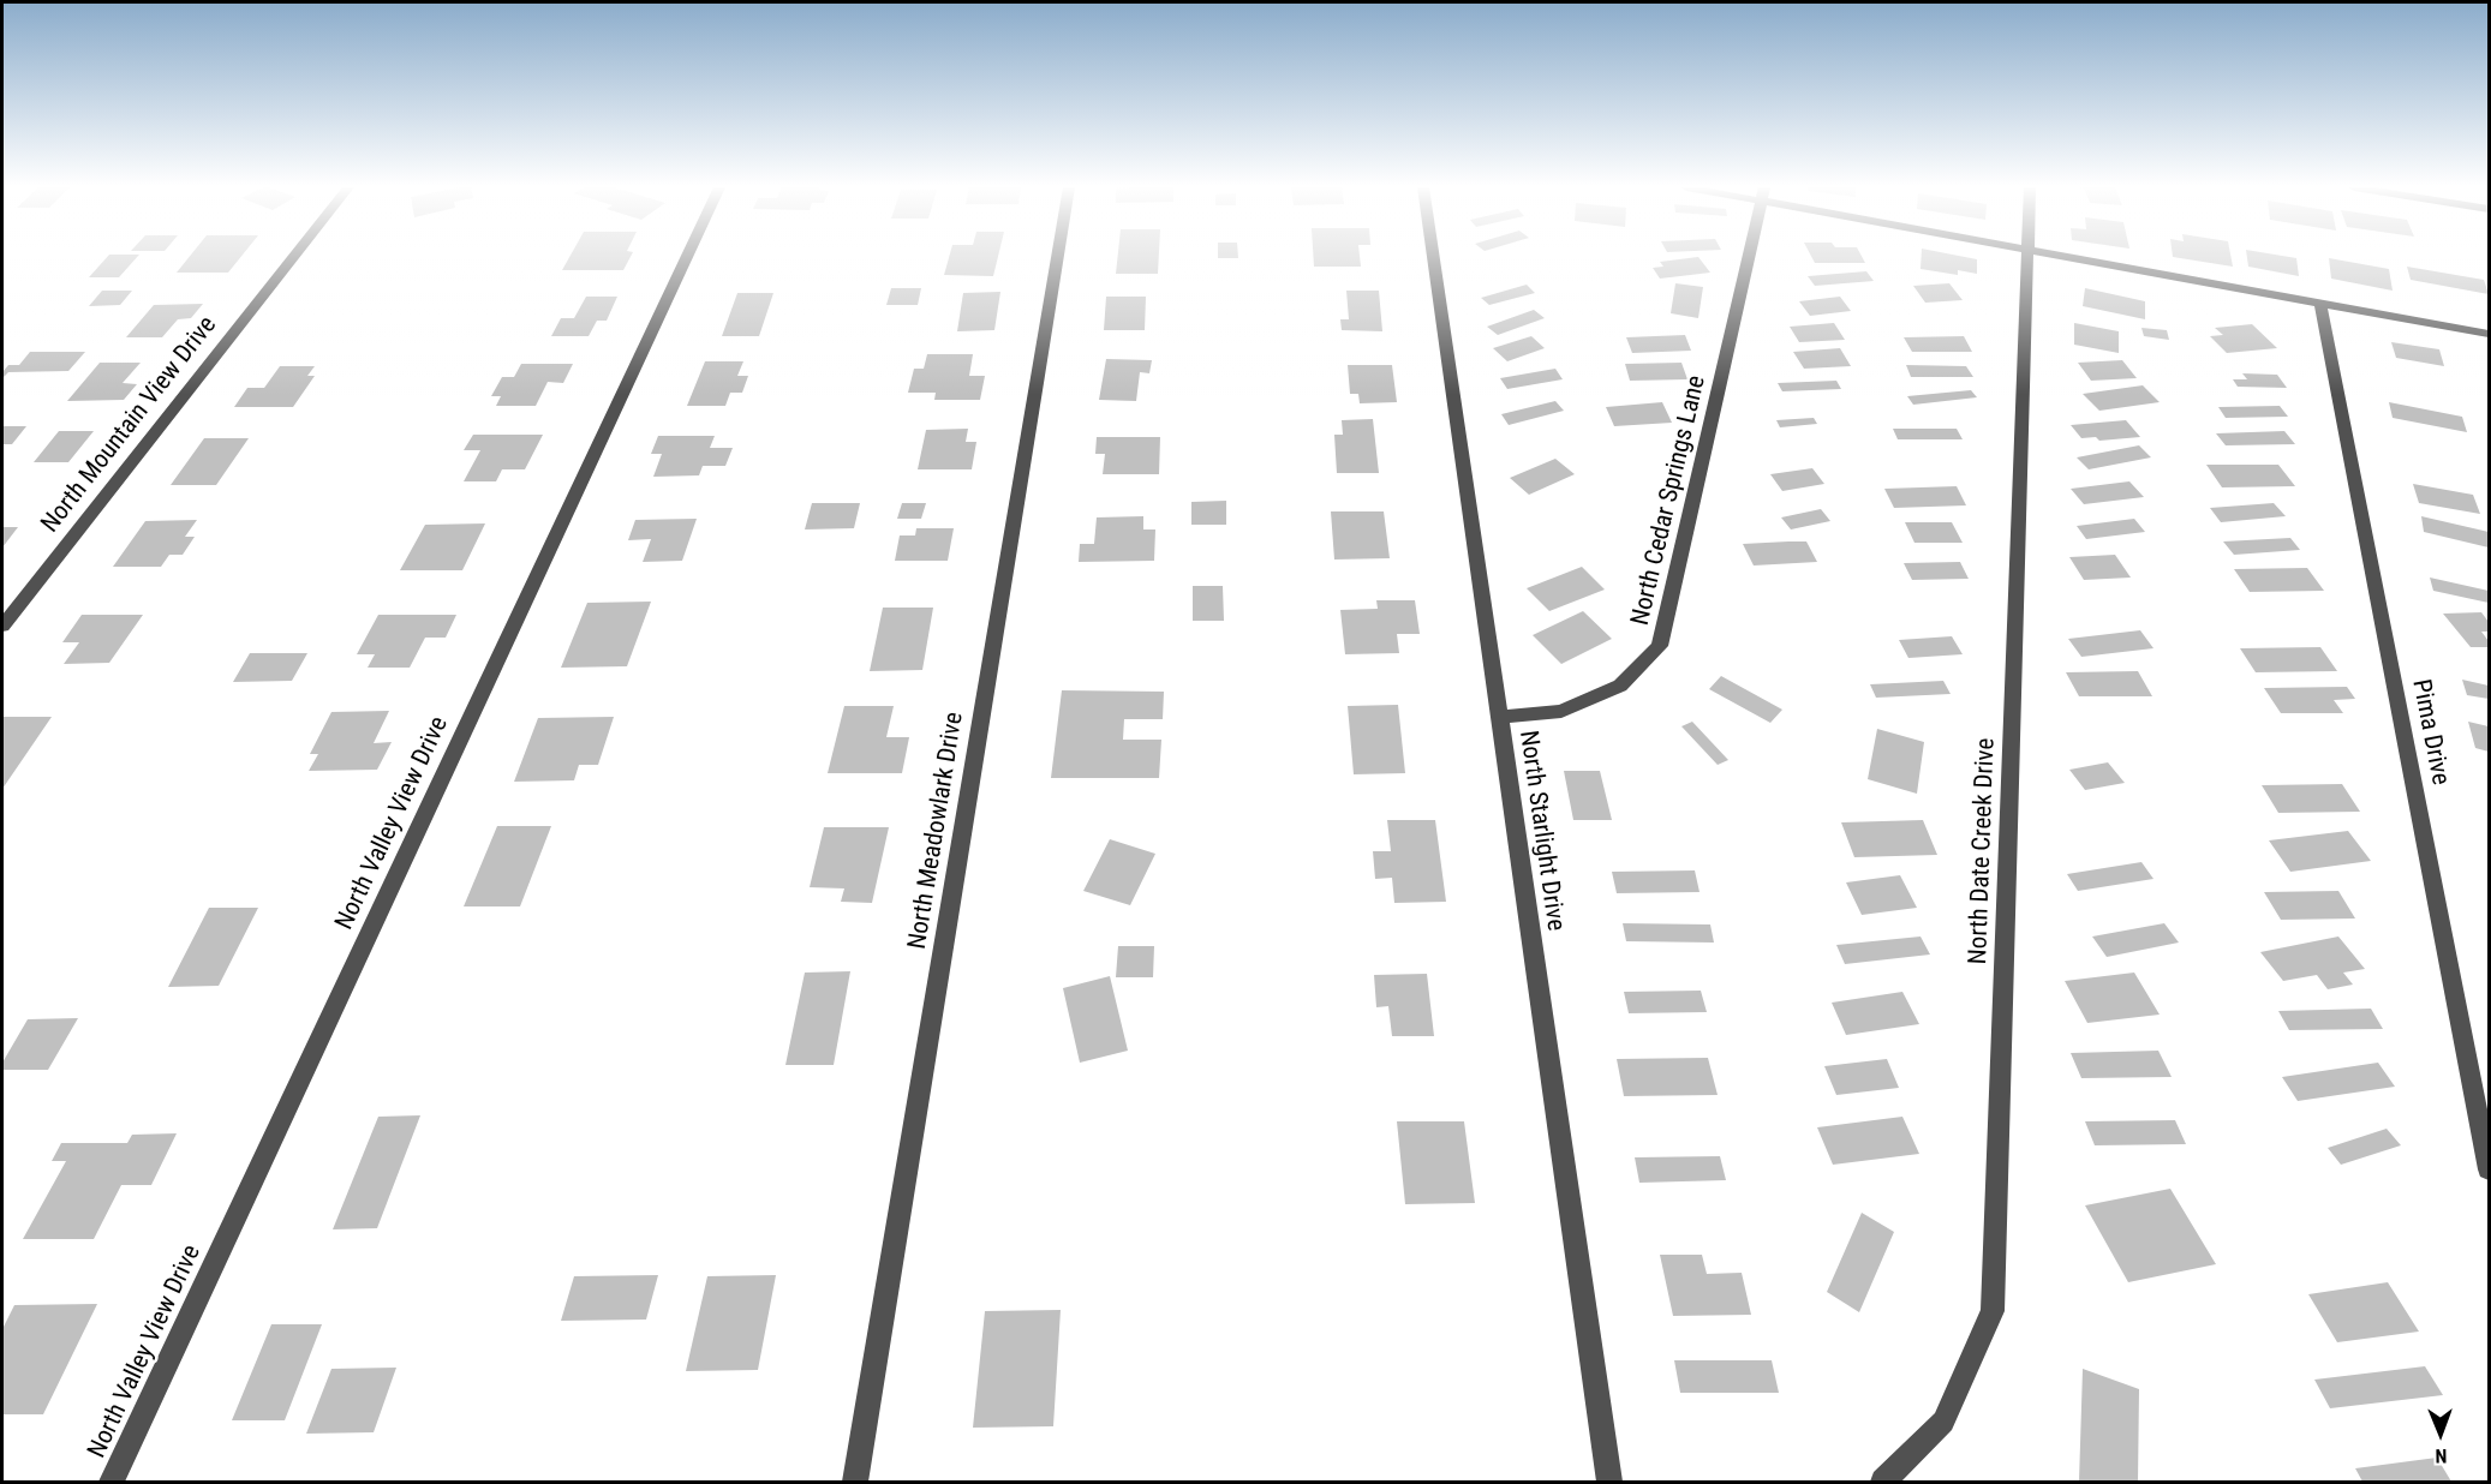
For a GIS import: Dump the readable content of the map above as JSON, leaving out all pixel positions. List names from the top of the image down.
{
  "streets": {
    "street": [
      "North Mountain View Drive",
      "North Cedar Springs Lane",
      "Pima Drive",
      "North Valley View Drive",
      "North Meadowlark Drive",
      "North Starlight Drive",
      "North Date Creek Drive"
    ]
  },
  "crossings": [
    ["North Cedar Springs Lane", "North Starlight Drive"]
  ],
  "north": "bottom"
}
